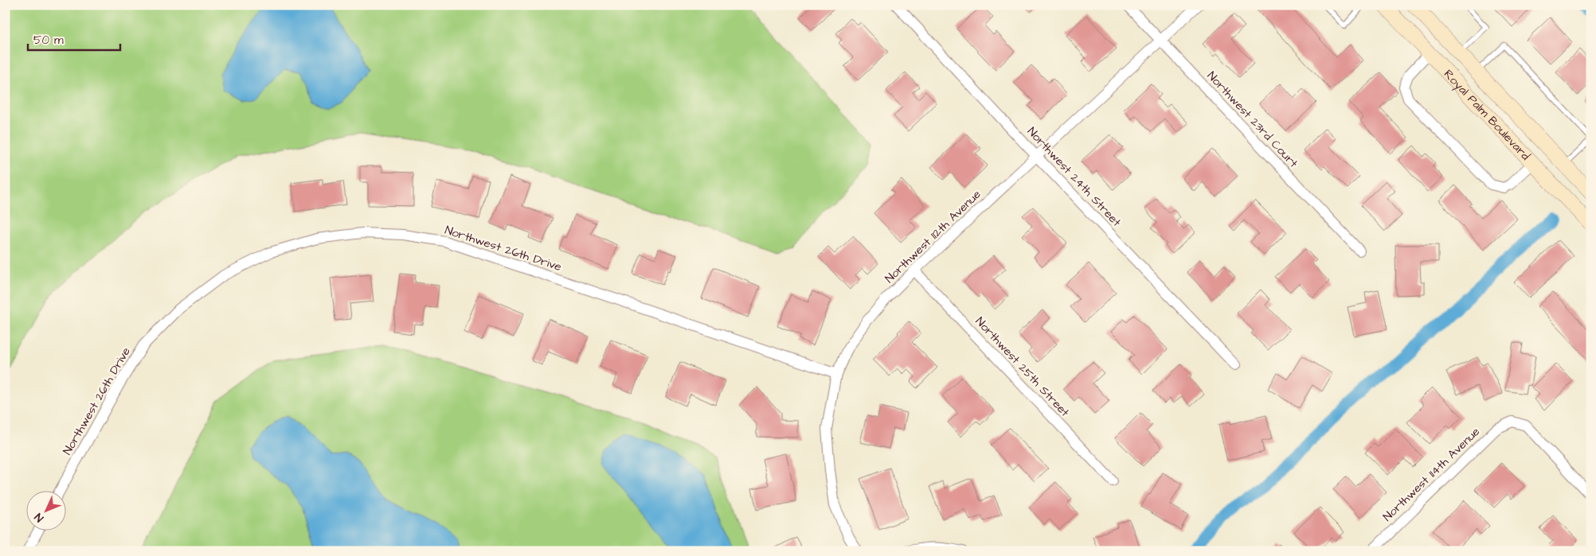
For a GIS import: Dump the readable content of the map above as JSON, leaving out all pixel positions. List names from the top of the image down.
{
  "streets": {
    "main road": ["Royal Palm Boulevard"],
    "street": [
      "Northwest 23rd Court",
      "Northwest 24th Street",
      "Northwest 112th Avenue",
      "Northwest 26th Drive",
      "Northwest 25th Street",
      "Northwest 114th Avenue"
    ]
  },
  "crossings": [
    ["Northwest 23rd Court", "Northwest 112th Avenue"],
    ["Northwest 24th Street", "Northwest 112th Avenue"],
    ["Northwest 112th Avenue", "Northwest 26th Drive"],
    ["Northwest 112th Avenue", "Northwest 25th Street"]
  ],
  "scale_bar": "50 m",
  "north": "bottom left"
}
